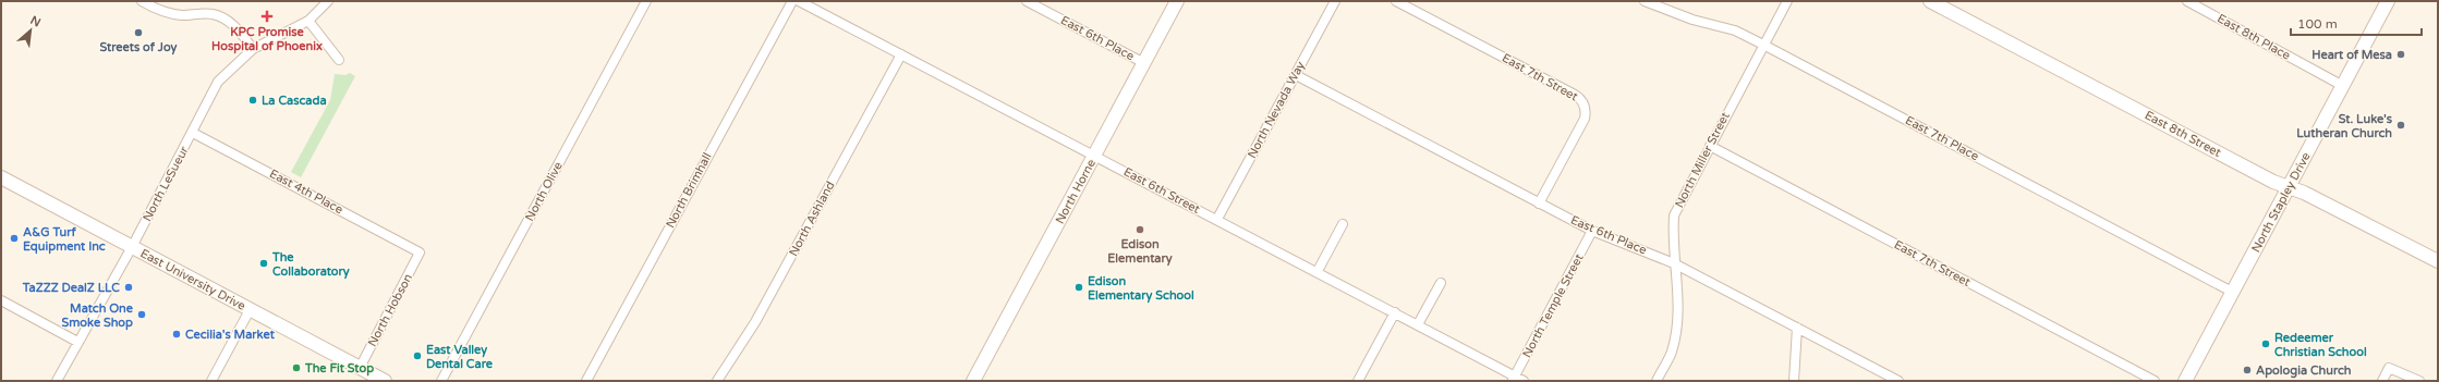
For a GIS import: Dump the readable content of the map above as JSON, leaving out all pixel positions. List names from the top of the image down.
{
  "streets": {
    "street": [
      "East 8th Place",
      "East 6th Place",
      "East 7th Street",
      "North Nevada Way",
      "East 8th Street",
      "East 7th Place",
      "North Miller Street",
      "North LeSueur",
      "North Brimhall",
      "East 6th Street",
      "East 4th Place",
      "North Olive",
      "North Horne",
      "North Stapley Drive",
      "North Ashland",
      "East University Drive",
      "North Temple Street",
      "North Hobson"
    ]
  },
  "crossings": [
    ["East 8th Place", "North Stapley Drive"],
    ["East 6th Place", "East 7th Street"],
    ["East 6th Place", "North Nevada Way"],
    ["East 6th Place", "North Miller Street"],
    ["East 6th Place", "North Horne"],
    ["East 6th Place", "North Temple Street"],
    ["East 7th Street", "North Miller Street"],
    ["North Nevada Way", "East 6th Street"],
    ["East 8th Street", "North Stapley Drive"],
    ["East 7th Place", "North Miller Street"],
    ["East 7th Place", "North Stapley Drive"],
    ["North LeSueur", "East 4th Place"],
    ["North LeSueur", "East University Drive"],
    ["East 6th Street", "North Horne"],
    ["East 6th Street", "North Ashland"],
    ["East 6th Street", "North Temple Street"],
    ["East 4th Place", "North Hobson"],
    ["East University Drive", "North Hobson"]
  ],
  "places": {
    "health": ["KPC Promise Hospital of Phoenix"],
    "other": [
      "Streets of Joy",
      "Heart of Mesa",
      "La Cascada",
      "St. Luke's Lutheran Church",
      "Edison Elementary",
      "A&G Turf Equipment Inc",
      "The Collaboratory",
      "TaZZZ DealZ LLC",
      "Edison Elementary School",
      "Match One Smoke Shop",
      "Cecilia's Market",
      "Redeemer Christian School",
      "East Valley Dental Care",
      "The Fit Stop",
      "Apologia Church"
    ]
  },
  "scale_bar": "100 m",
  "north": "top right"
}
